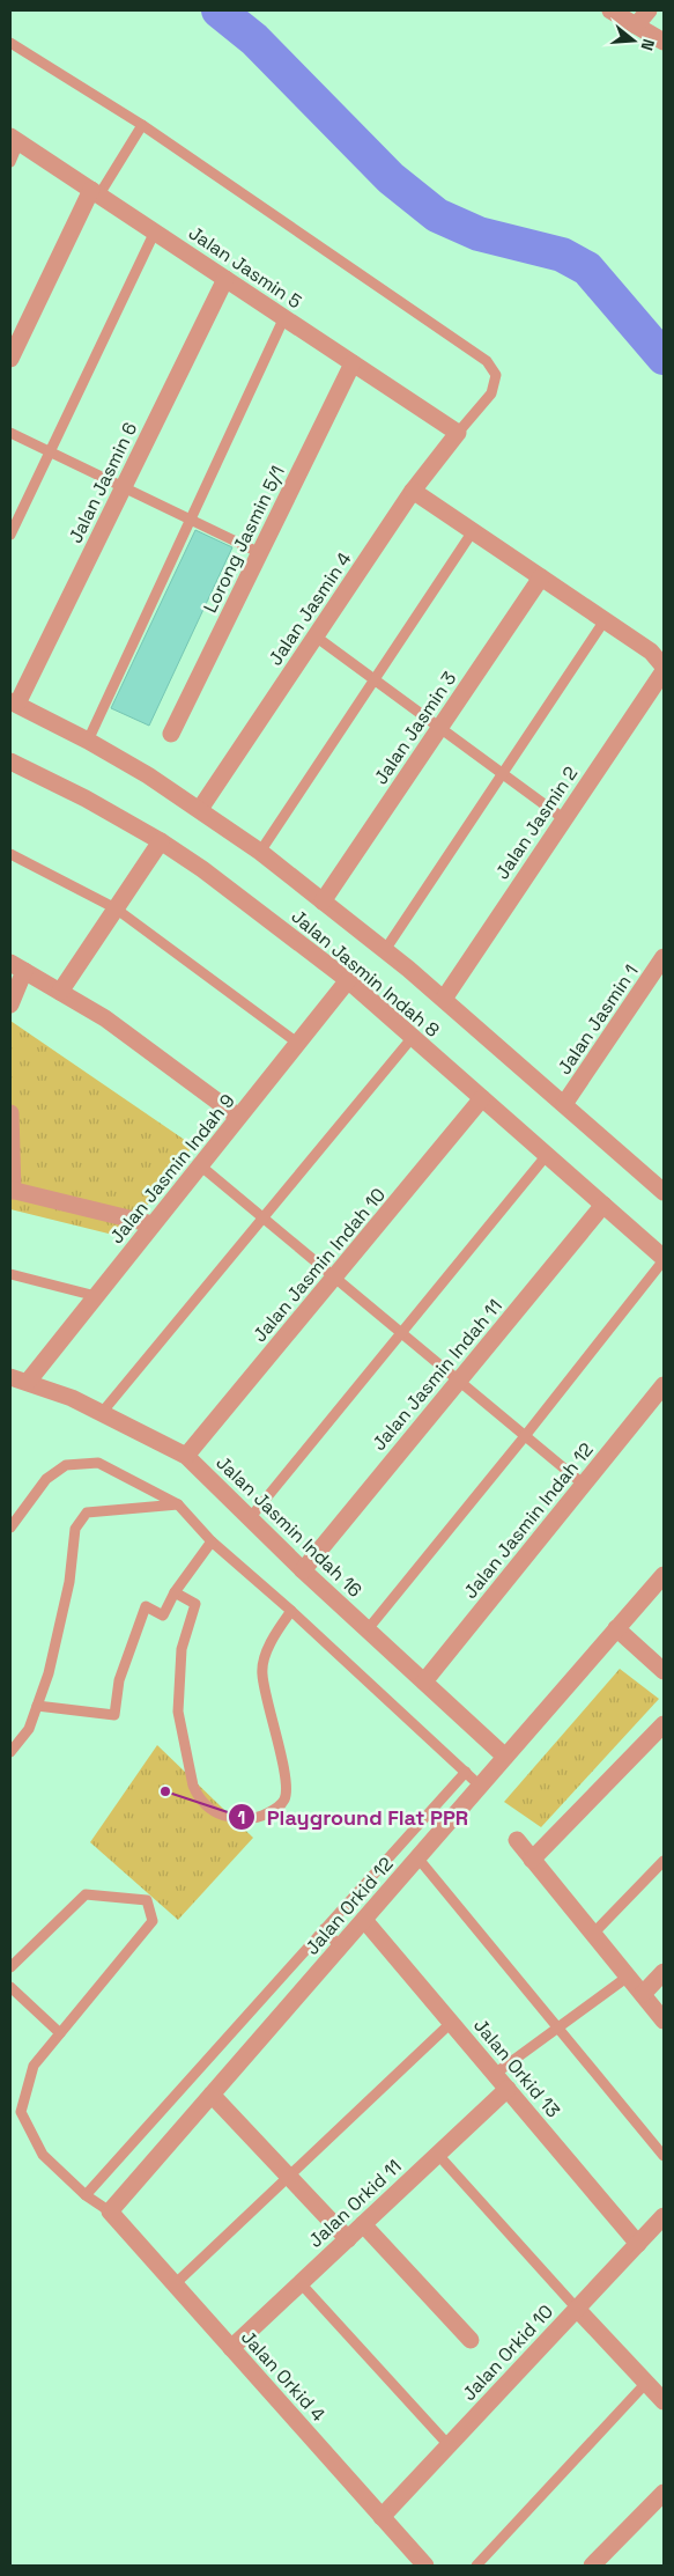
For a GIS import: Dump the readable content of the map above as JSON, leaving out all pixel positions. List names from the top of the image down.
{
  "streets": {
    "street": [
      "Jalan Jasmin 5",
      "Jalan Jasmin 6",
      "Lorong Jasmin 5/1",
      "Jalan Jasmin 4",
      "Jalan Jasmin 3",
      "Jalan Jasmin 2",
      "Jalan Jasmin Indah 8",
      "Jalan Jasmin 1",
      "Jalan Jasmin Indah 9",
      "Jalan Jasmin Indah 10",
      "Jalan Jasmin Indah 11",
      "Jalan Jasmin Indah 12",
      "Jalan Jasmin Indah 16",
      "Jalan Orkid 12",
      "Jalan Orkid 13",
      "Jalan Orkid 11",
      "Jalan Orkid 10",
      "Jalan Orkid 4"
    ]
  },
  "crossings": [
    ["Jalan Jasmin 5", "Jalan Jasmin 6"],
    ["Jalan Jasmin 5", "Lorong Jasmin 5/1"],
    ["Jalan Jasmin 5", "Jalan Jasmin 4"],
    ["Jalan Jasmin Indah 8", "Jalan Jasmin Indah 9"],
    ["Jalan Jasmin Indah 8", "Jalan Jasmin Indah 10"],
    ["Jalan Jasmin Indah 8", "Jalan Jasmin Indah 11"],
    ["Jalan Jasmin Indah 9", "Jalan Jasmin Indah 16"],
    ["Jalan Jasmin Indah 10", "Jalan Jasmin Indah 16"],
    ["Jalan Jasmin Indah 11", "Jalan Jasmin Indah 16"],
    ["Jalan Jasmin Indah 12", "Jalan Jasmin Indah 16"],
    ["Jalan Jasmin Indah 16", "Jalan Orkid 12"],
    ["Jalan Orkid 12", "Jalan Orkid 13"],
    ["Jalan Orkid 12", "Jalan Orkid 4"],
    ["Jalan Orkid 13", "Jalan Orkid 11"],
    ["Jalan Orkid 13", "Jalan Orkid 10"],
    ["Jalan Orkid 11", "Jalan Orkid 4"],
    ["Jalan Orkid 10", "Jalan Orkid 4"]
  ],
  "places": ["Playground Flat PPR"],
  "north": "right"
}
